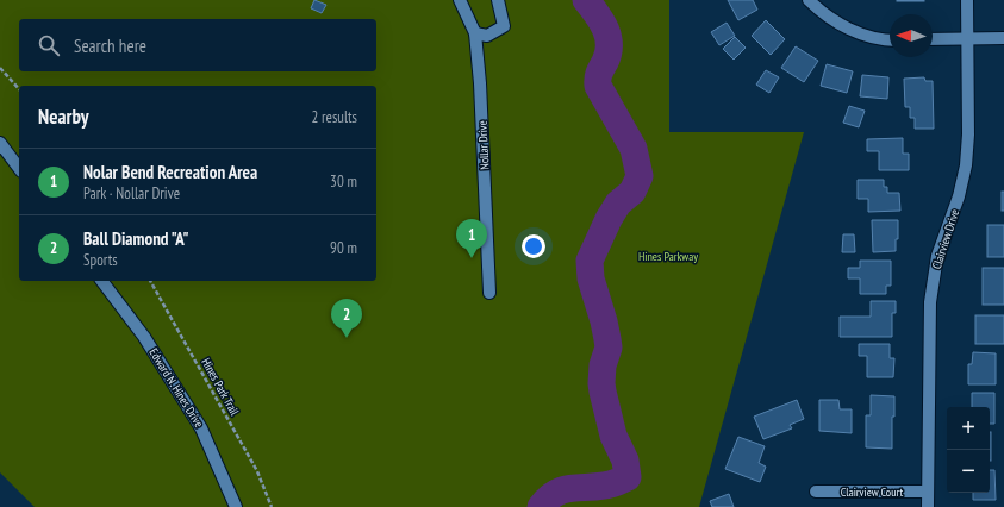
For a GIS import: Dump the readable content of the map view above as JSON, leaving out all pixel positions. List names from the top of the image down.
{
  "streets": {
    "street": [
      "Nollar Drive",
      "Clairview Drive",
      "Edward N. Hines Drive",
      "Clairview Court"
    ],
    "path": ["Hines Park Trail"]
  },
  "crossings": [
    ["Clairview Drive", "Clairview Court"]
  ],
  "parks": ["Hines Parkway"],
  "north": "left",
  "page": {
    "search": "Search here",
    "heading": ["Nearby", "2 results"],
    "list": [
      {
        "mark": "1",
        "name": "Nolar Bend Recreation Area",
        "note": "Park · Nollar Drive",
        "value": "30 m"
      },
      {
        "mark": "2",
        "name": "Ball Diamond \"A\"",
        "note": "Sports",
        "value": "90 m"
      }
    ],
    "pins": ["1", "2"],
    "map_buttons": ["+", "−"]
  }
}
